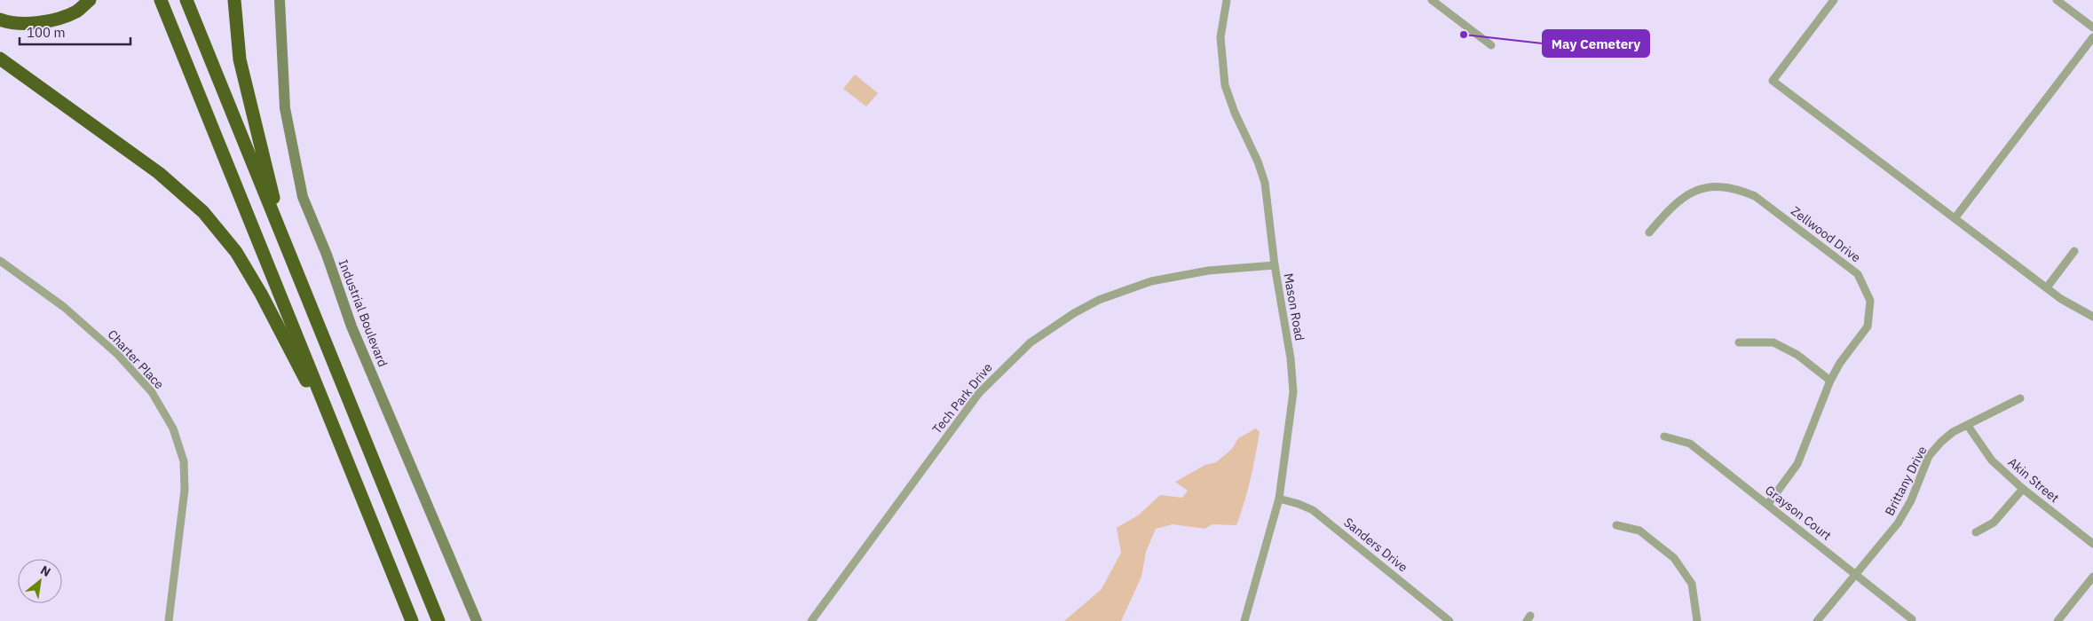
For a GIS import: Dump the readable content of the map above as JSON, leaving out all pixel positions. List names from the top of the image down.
{
  "streets": {
    "street": [
      "Zellwood Drive",
      "Mason Road",
      "Industrial Boulevard",
      "Charter Place",
      "Tech Park Drive",
      "Akin Street",
      "Brittany Drive",
      "Grayson Court",
      "Sanders Drive"
    ]
  },
  "crossings": [
    ["Zellwood Drive", "Grayson Court"],
    ["Mason Road", "Tech Park Drive"],
    ["Mason Road", "Sanders Drive"],
    ["Akin Street", "Brittany Drive"],
    ["Brittany Drive", "Grayson Court"]
  ],
  "places": ["May Cemetery"],
  "scale_bar": "100 m",
  "north": "top right"
}
